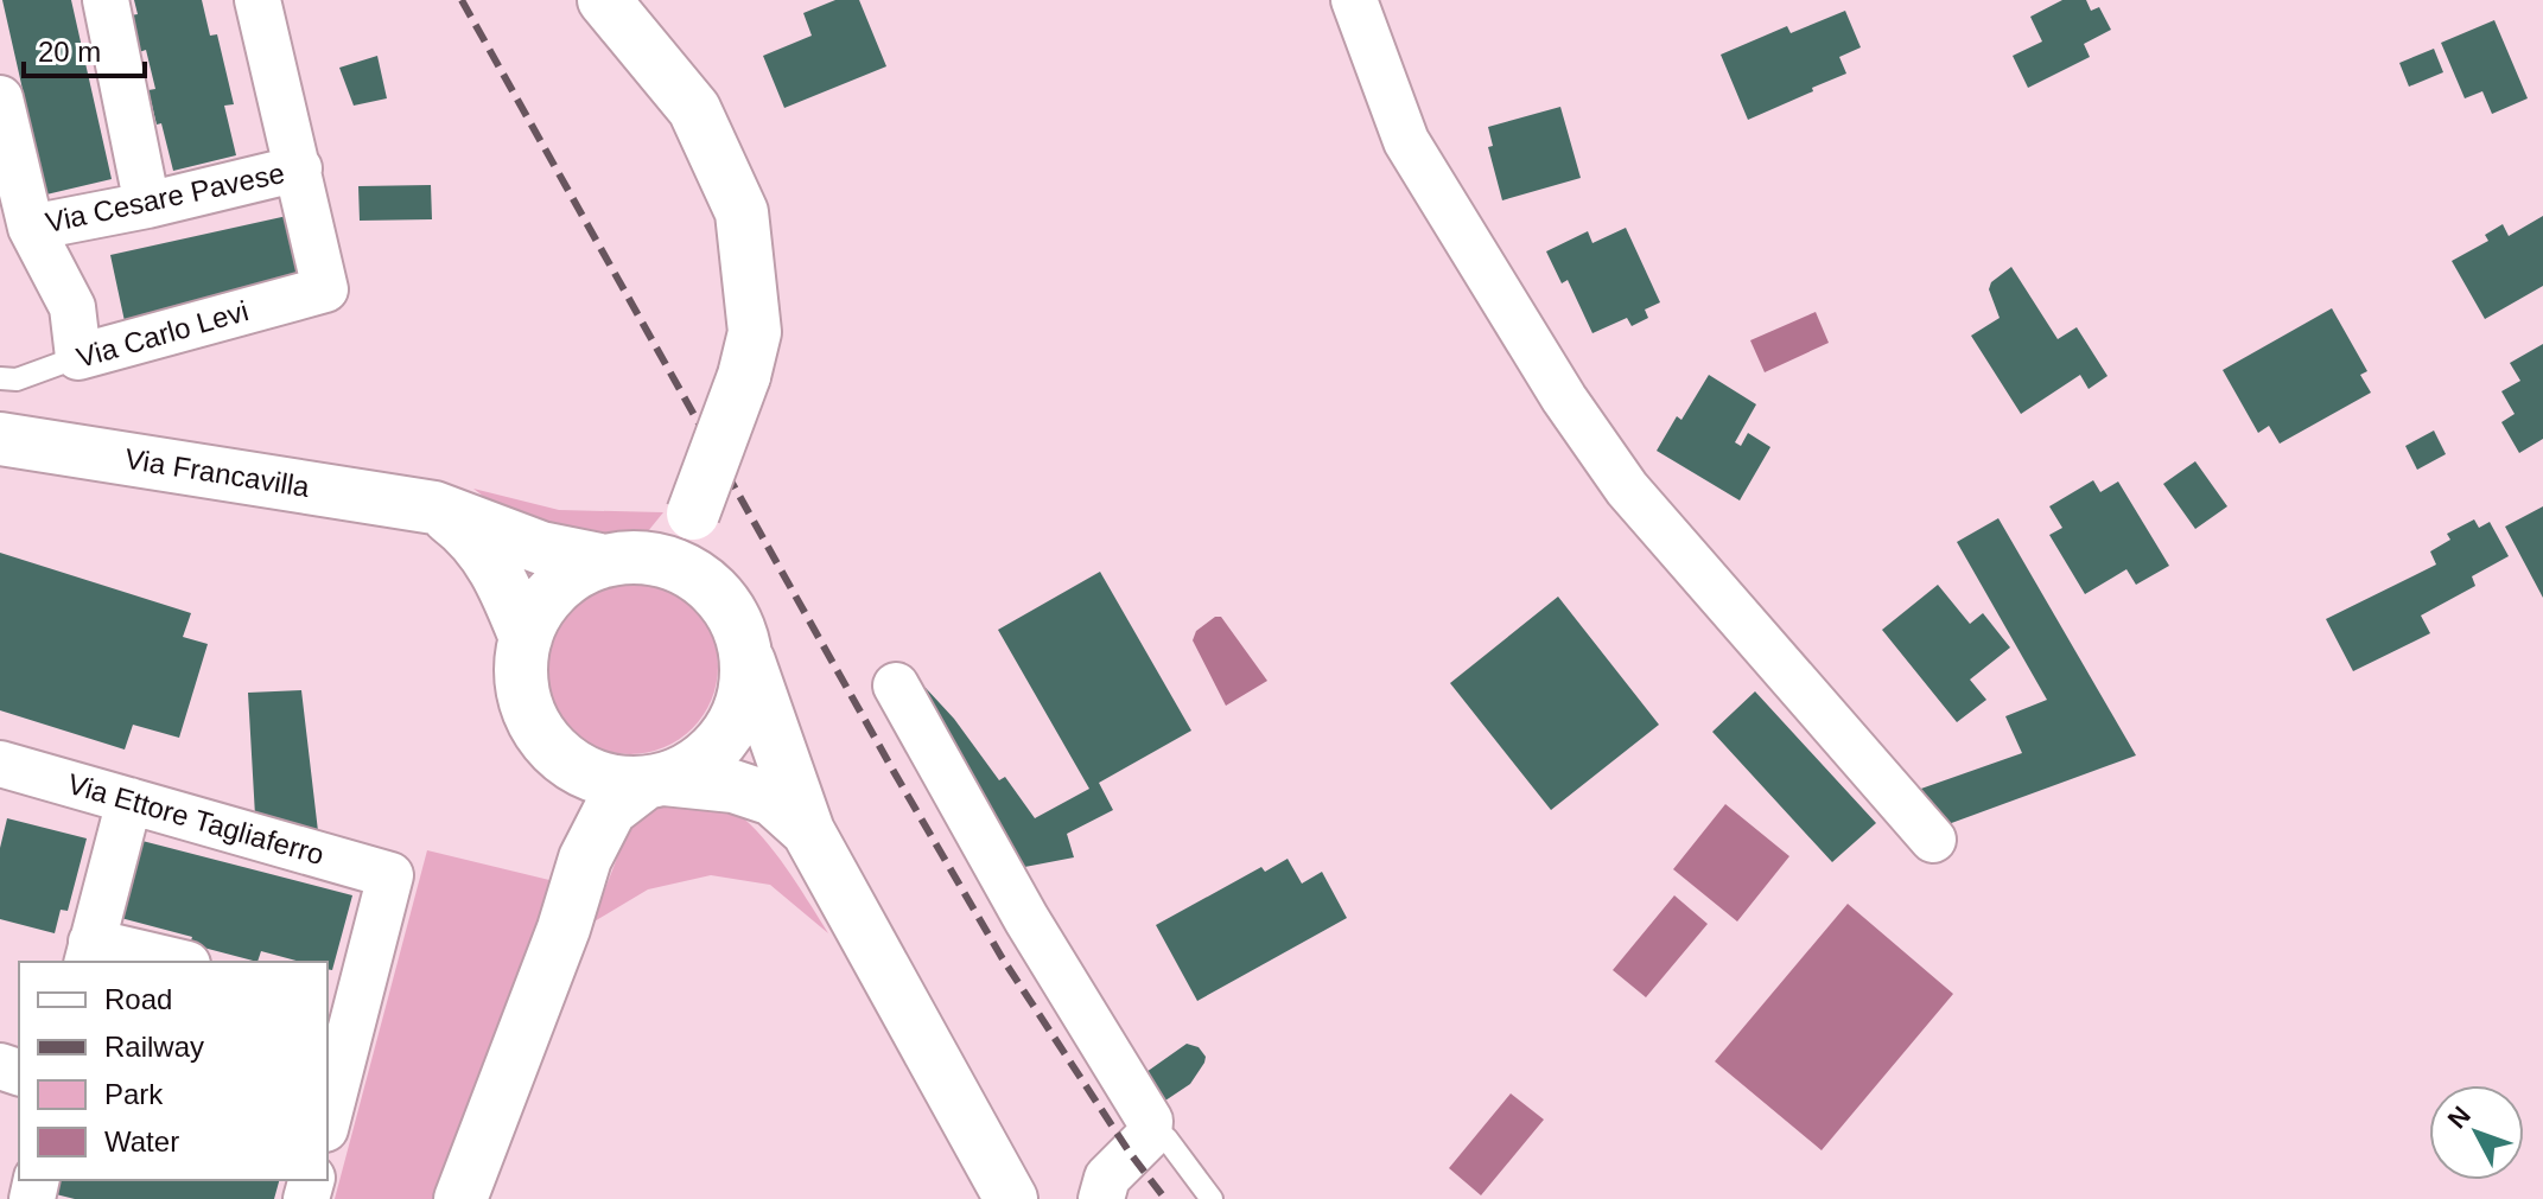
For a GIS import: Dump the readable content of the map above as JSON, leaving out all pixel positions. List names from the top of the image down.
{
  "streets": {
    "main road": ["Via Francavilla"],
    "street": ["Via Cesare Pavese", "Via Carlo Levi", "Via Ettore Tagliaferro"]
  },
  "crossings": [
    ["Via Cesare Pavese", "Via Carlo Levi"]
  ],
  "legend": [
    "Road",
    "Railway",
    "Park",
    "Water"
  ],
  "scale_bar": "20 m",
  "north": "top left"
}
